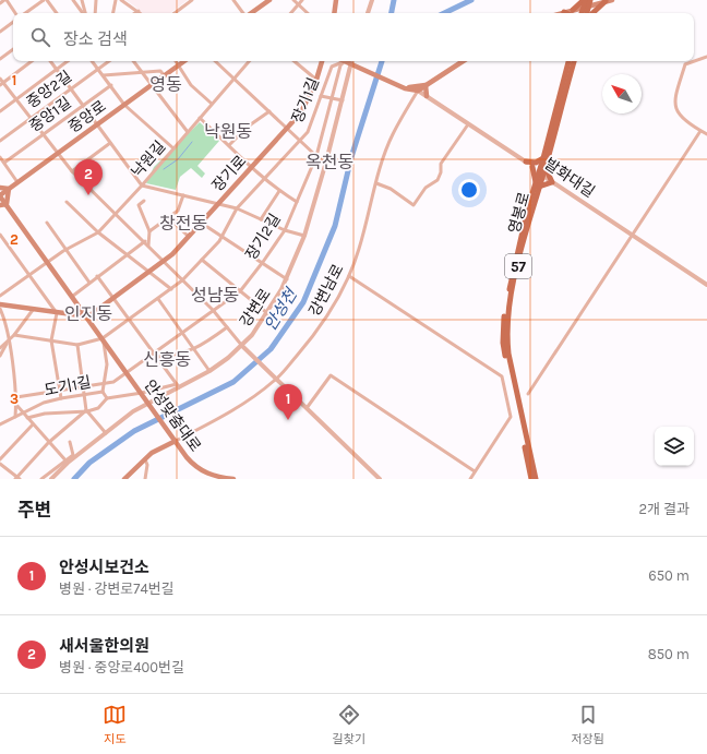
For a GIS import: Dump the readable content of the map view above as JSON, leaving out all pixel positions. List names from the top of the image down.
{
  "streets": {
    "main road": [
      "중앙로",
      "장기로",
      "영봉로",
      "57",
      "안성맞춤대로"
    ],
    "street": [
      "중앙2길",
      "장기1길",
      "중앙1길",
      "낙원길",
      "발화대길",
      "장기2길",
      "강변남로",
      "강변로",
      "도기1길"
    ]
  },
  "crossings": [
    ["장기1길", "장기2길"],
    ["장기1길", "안성맞춤대로"],
    ["중앙로", "안성맞춤대로"],
    ["낙원길", "안성맞춤대로"],
    ["장기로", "안성맞춤대로"],
    ["발화대길", "영봉로"],
    ["발화대길", "강변남로"],
    ["장기2길", "안성맞춤대로"],
    ["강변남로", "안성맞춤대로"],
    ["강변로", "도기1길"],
    ["강변로", "안성맞춤대로"],
    ["도기1길", "안성맞춤대로"]
  ],
  "districts": [
    "영동",
    "낙원동",
    "옥천동",
    "창전동",
    "성남동",
    "인지동",
    "신흥동"
  ],
  "water": ["안성천"],
  "north": "top left",
  "page": {
    "search": "장소 검색",
    "pins": ["2", "1"],
    "heading": ["주변", "2개 결과"],
    "list": [
      {
        "mark": "1",
        "name": "안성시보건소",
        "note": "병원 · 강변로74번길",
        "value": "650 m"
      },
      {
        "mark": "2",
        "name": "새서울한의원",
        "note": "병원 · 중앙로400번길",
        "value": "850 m"
      }
    ],
    "nav": ["지도", "길찾기", "저장됨"]
  },
  "grid": {
    "rows": ["1", "2", "3"]
  }
}
